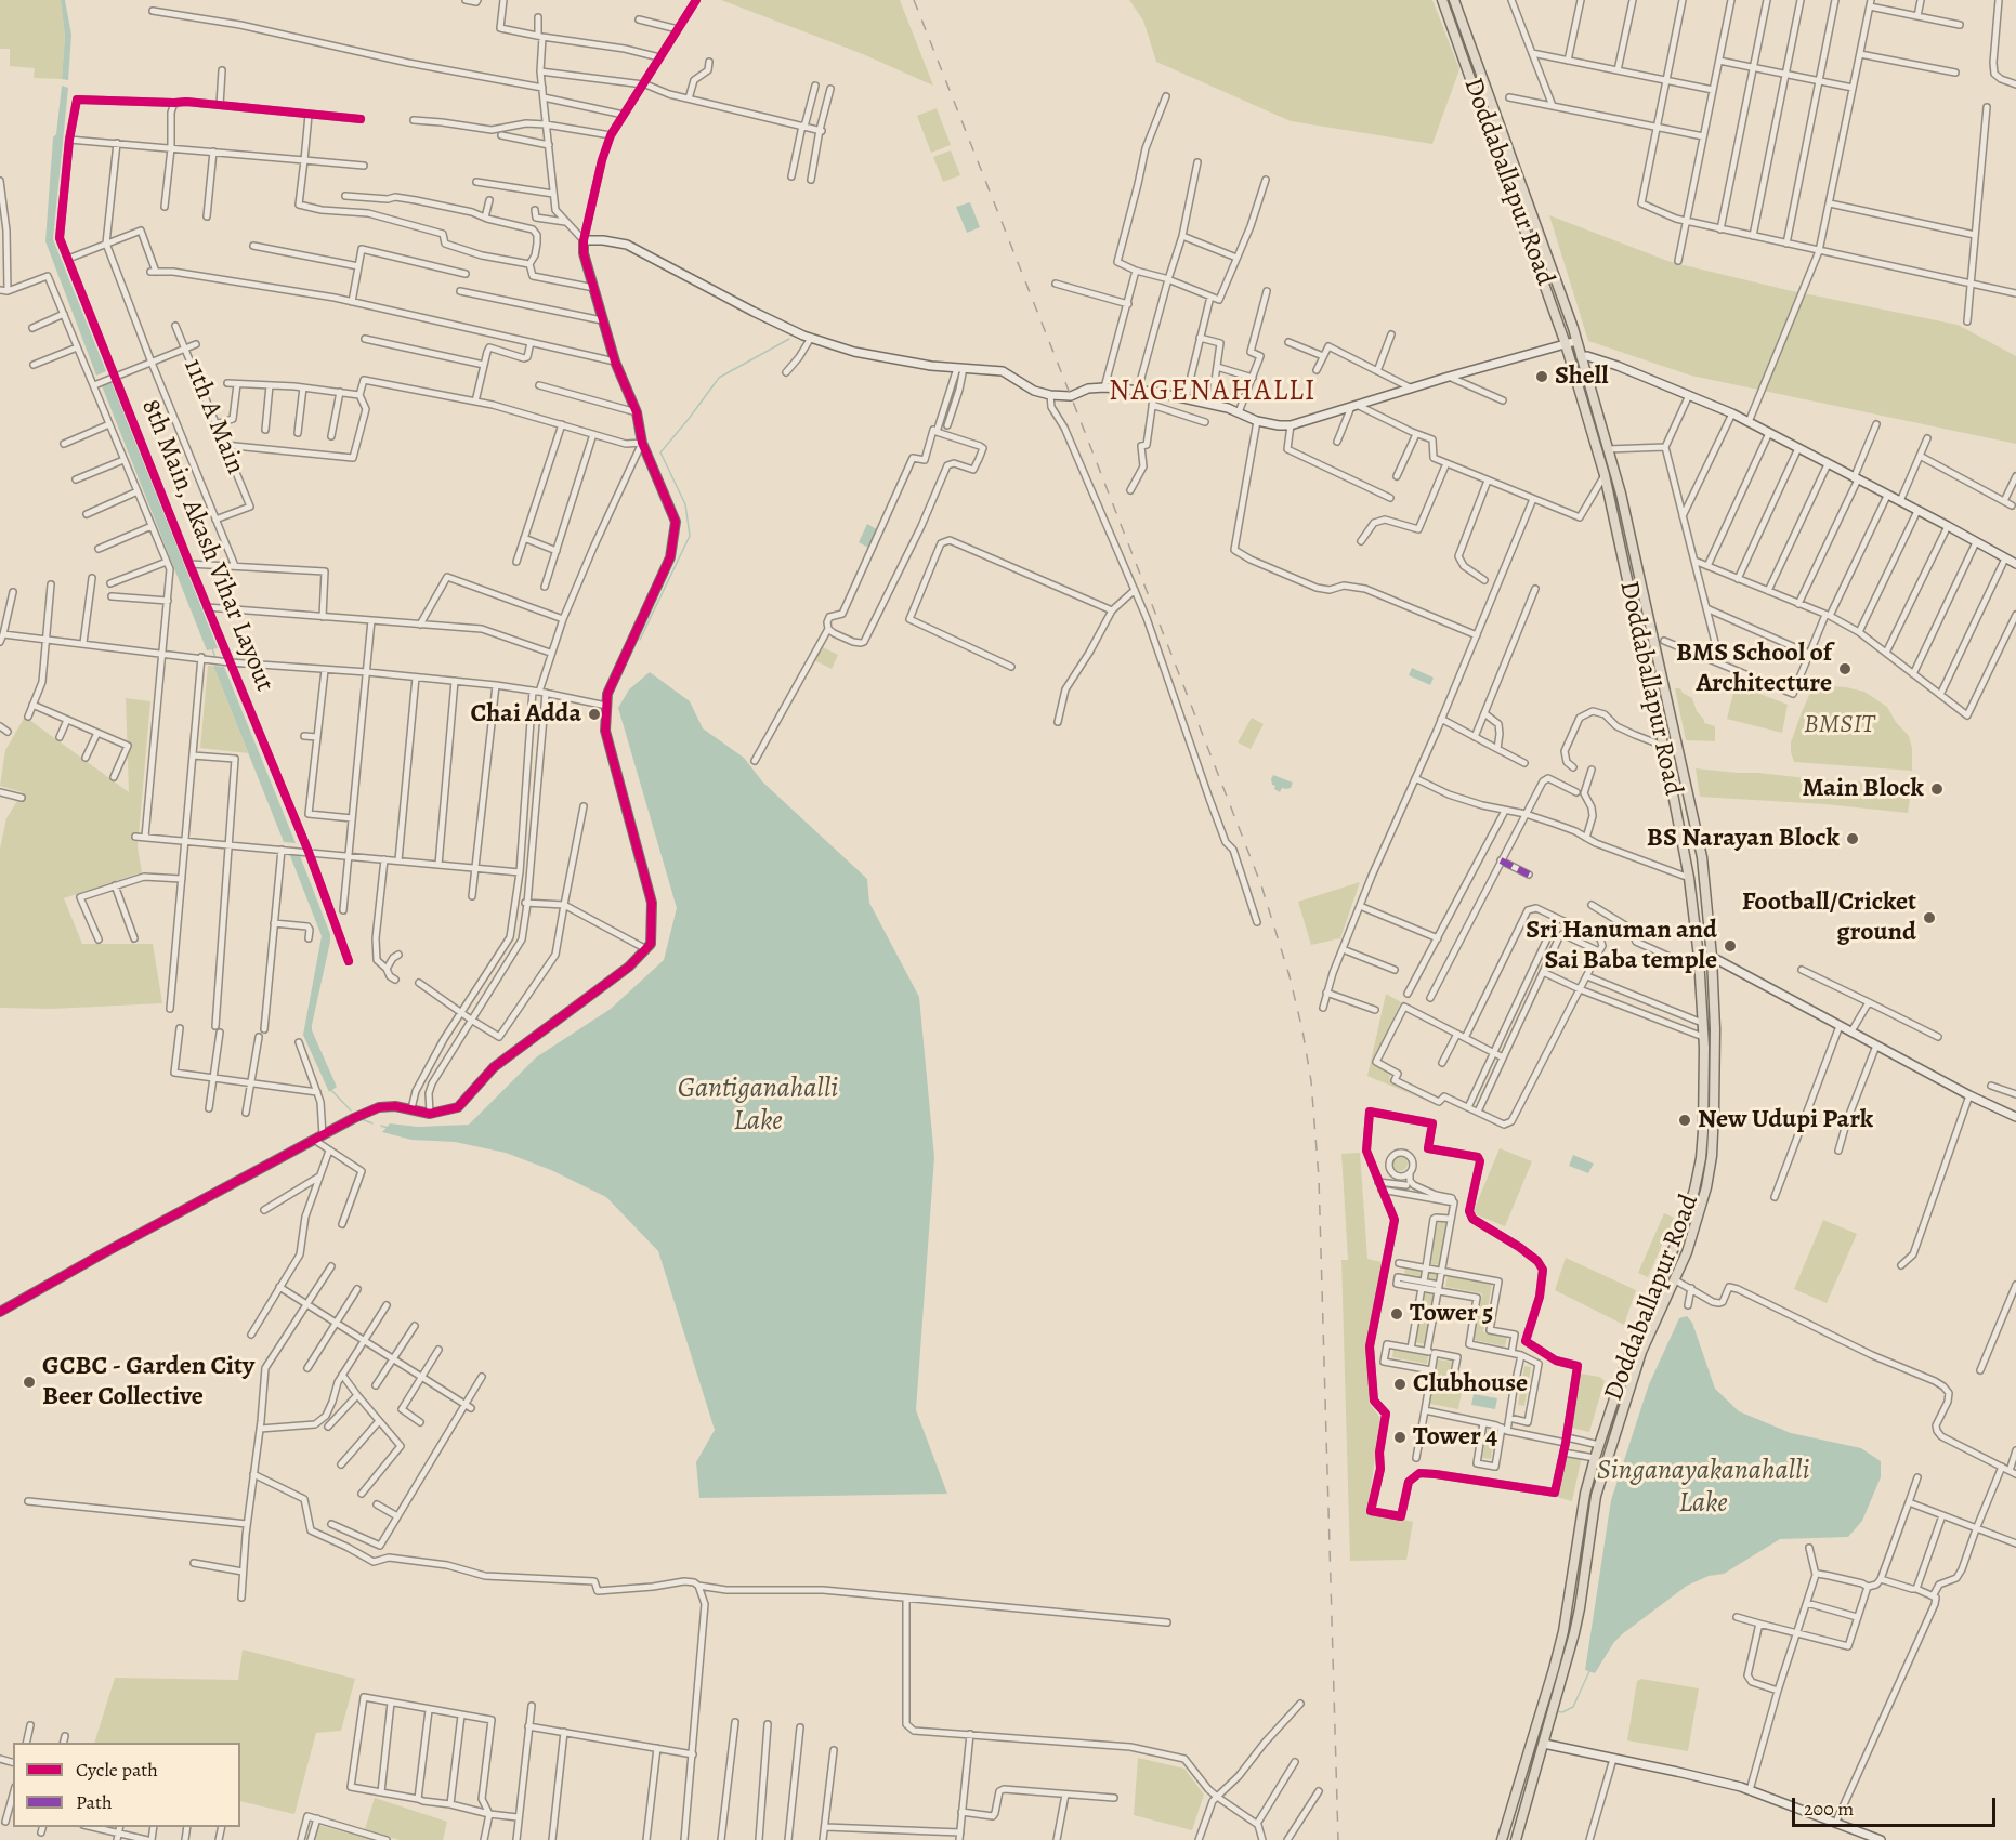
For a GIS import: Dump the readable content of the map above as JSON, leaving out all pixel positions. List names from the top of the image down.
{
  "streets": {
    "main road": ["Doddaballapur Road"],
    "street": ["11th A Main", "8th Main, Akash Vihar Layout"]
  },
  "districts": ["NAGENAHALLI"],
  "water": ["Gantiganahalli Lake", "Singanayakanahalli Lake"],
  "parks": ["BMSIT"],
  "places": [
    "Shell",
    "BMS School of Architecture",
    "Chai Adda",
    "Main Block",
    "BS Narayan Block",
    "Football/Cricket ground",
    "Sri Hanuman and Sai Baba temple",
    "New Udupi Park",
    "Tower 5",
    "GCBC - Garden City Beer Collective",
    "Clubhouse",
    "Tower 4"
  ],
  "legend": ["Cycle path", "Path"],
  "scale_bar": "200 m"
}
